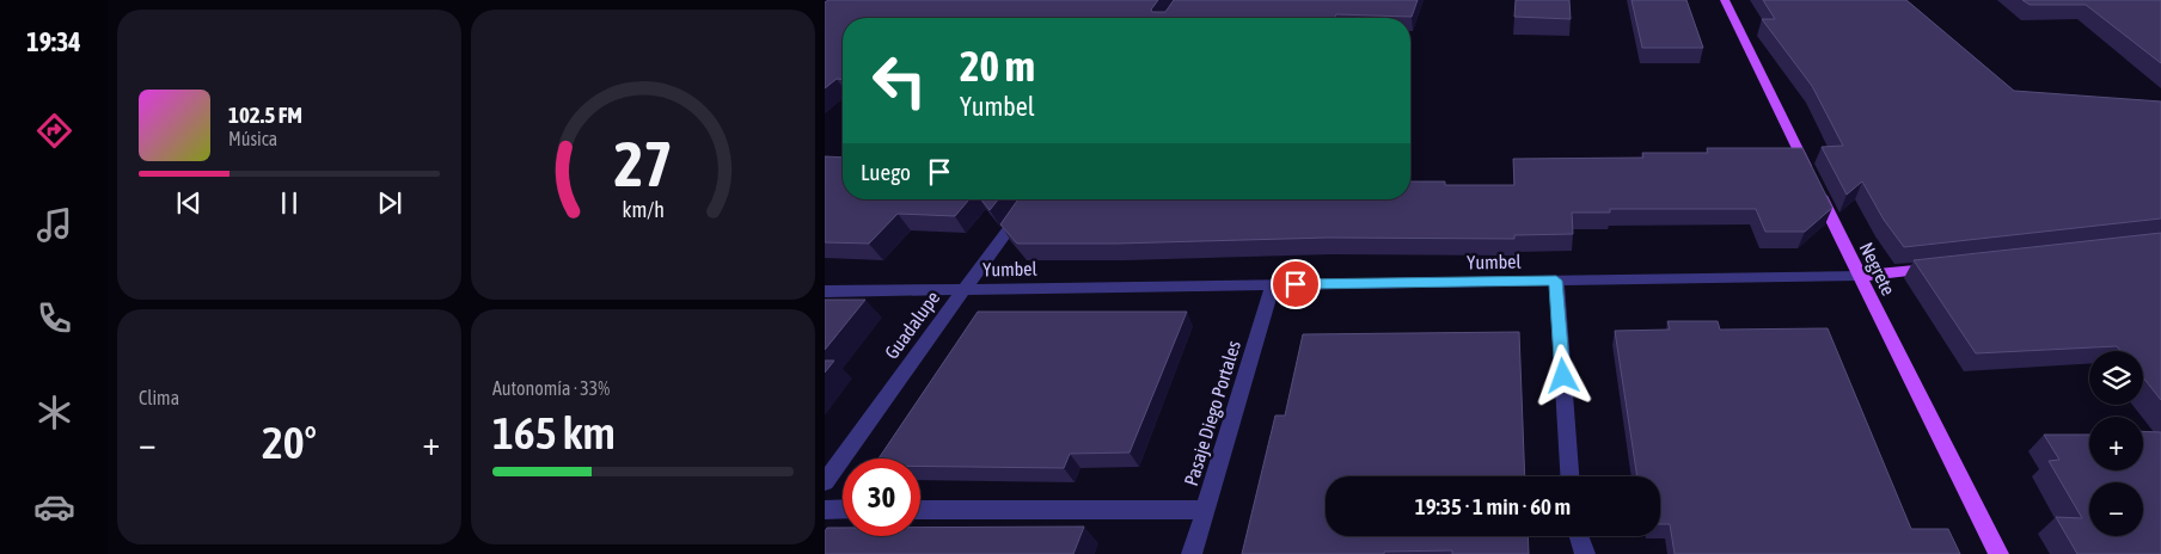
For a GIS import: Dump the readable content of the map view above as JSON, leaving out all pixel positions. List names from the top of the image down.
{
  "streets": {
    "main road": ["Yumbel", "Negrete"],
    "street": ["Guadalupe", "Pasaje Diego Portales"]
  },
  "crossings": [
    ["Yumbel", "Negrete"],
    ["Yumbel", "Guadalupe"],
    ["Yumbel", "Pasaje Diego Portales"]
  ],
  "page": {
    "tabs": "19:34",
    "turn": ["20 m", "Yumbel"],
    "song": ["102.5 FM", "Música"],
    "then": "Luego",
    "tile": [
      "Clima",
      ["Autonomía · 33%", "165 km"]
    ],
    "map_buttons": ["+", "−"],
    "heat": ["−", "20°", "+"],
    "limit": "30",
    "trip": "19:35 · 1 min · 60 m",
    "gauge": ["27", "km/h"]
  }
}
